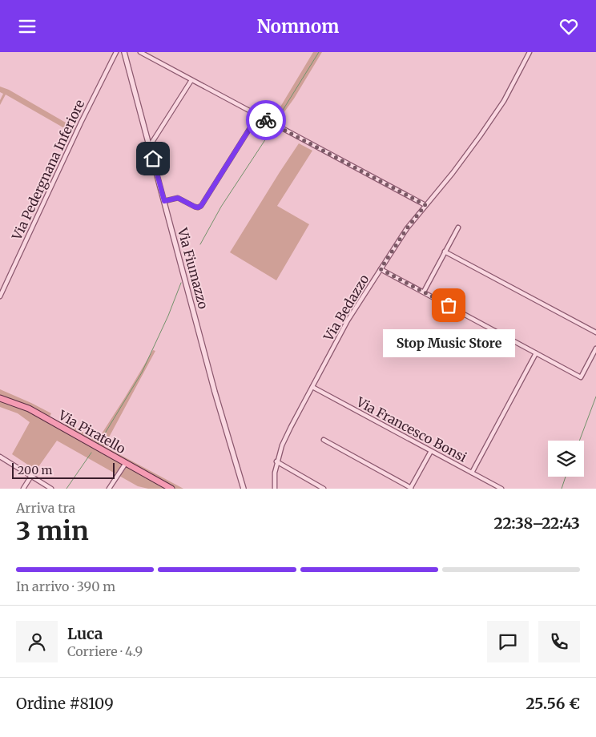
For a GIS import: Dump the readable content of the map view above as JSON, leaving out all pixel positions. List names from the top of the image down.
{
  "streets": {
    "main road": ["Via Piratello"],
    "street": [
      "Via Pedergnana Inferiore",
      "Via Fiumazzo",
      "Via Bedazzo",
      "Via Francesco Bonsi"
    ]
  },
  "crossings": [
    ["Via Bedazzo", "Via Francesco Bonsi"]
  ],
  "places": ["Stop Music Store"],
  "scale_bar": "200 m",
  "page": {
    "header": "Nomnom",
    "bubble": "Stop Music Store",
    "scale": "200 m",
    "heading": ["3 min", "Arriva tra", "22:38–22:43"],
    "panel": [
      "Luca",
      "Corriere · 4.9",
      "Ordine #8109",
      "25.56 €"
    ],
    "bar": "In arrivo · 390 m"
  }
}
